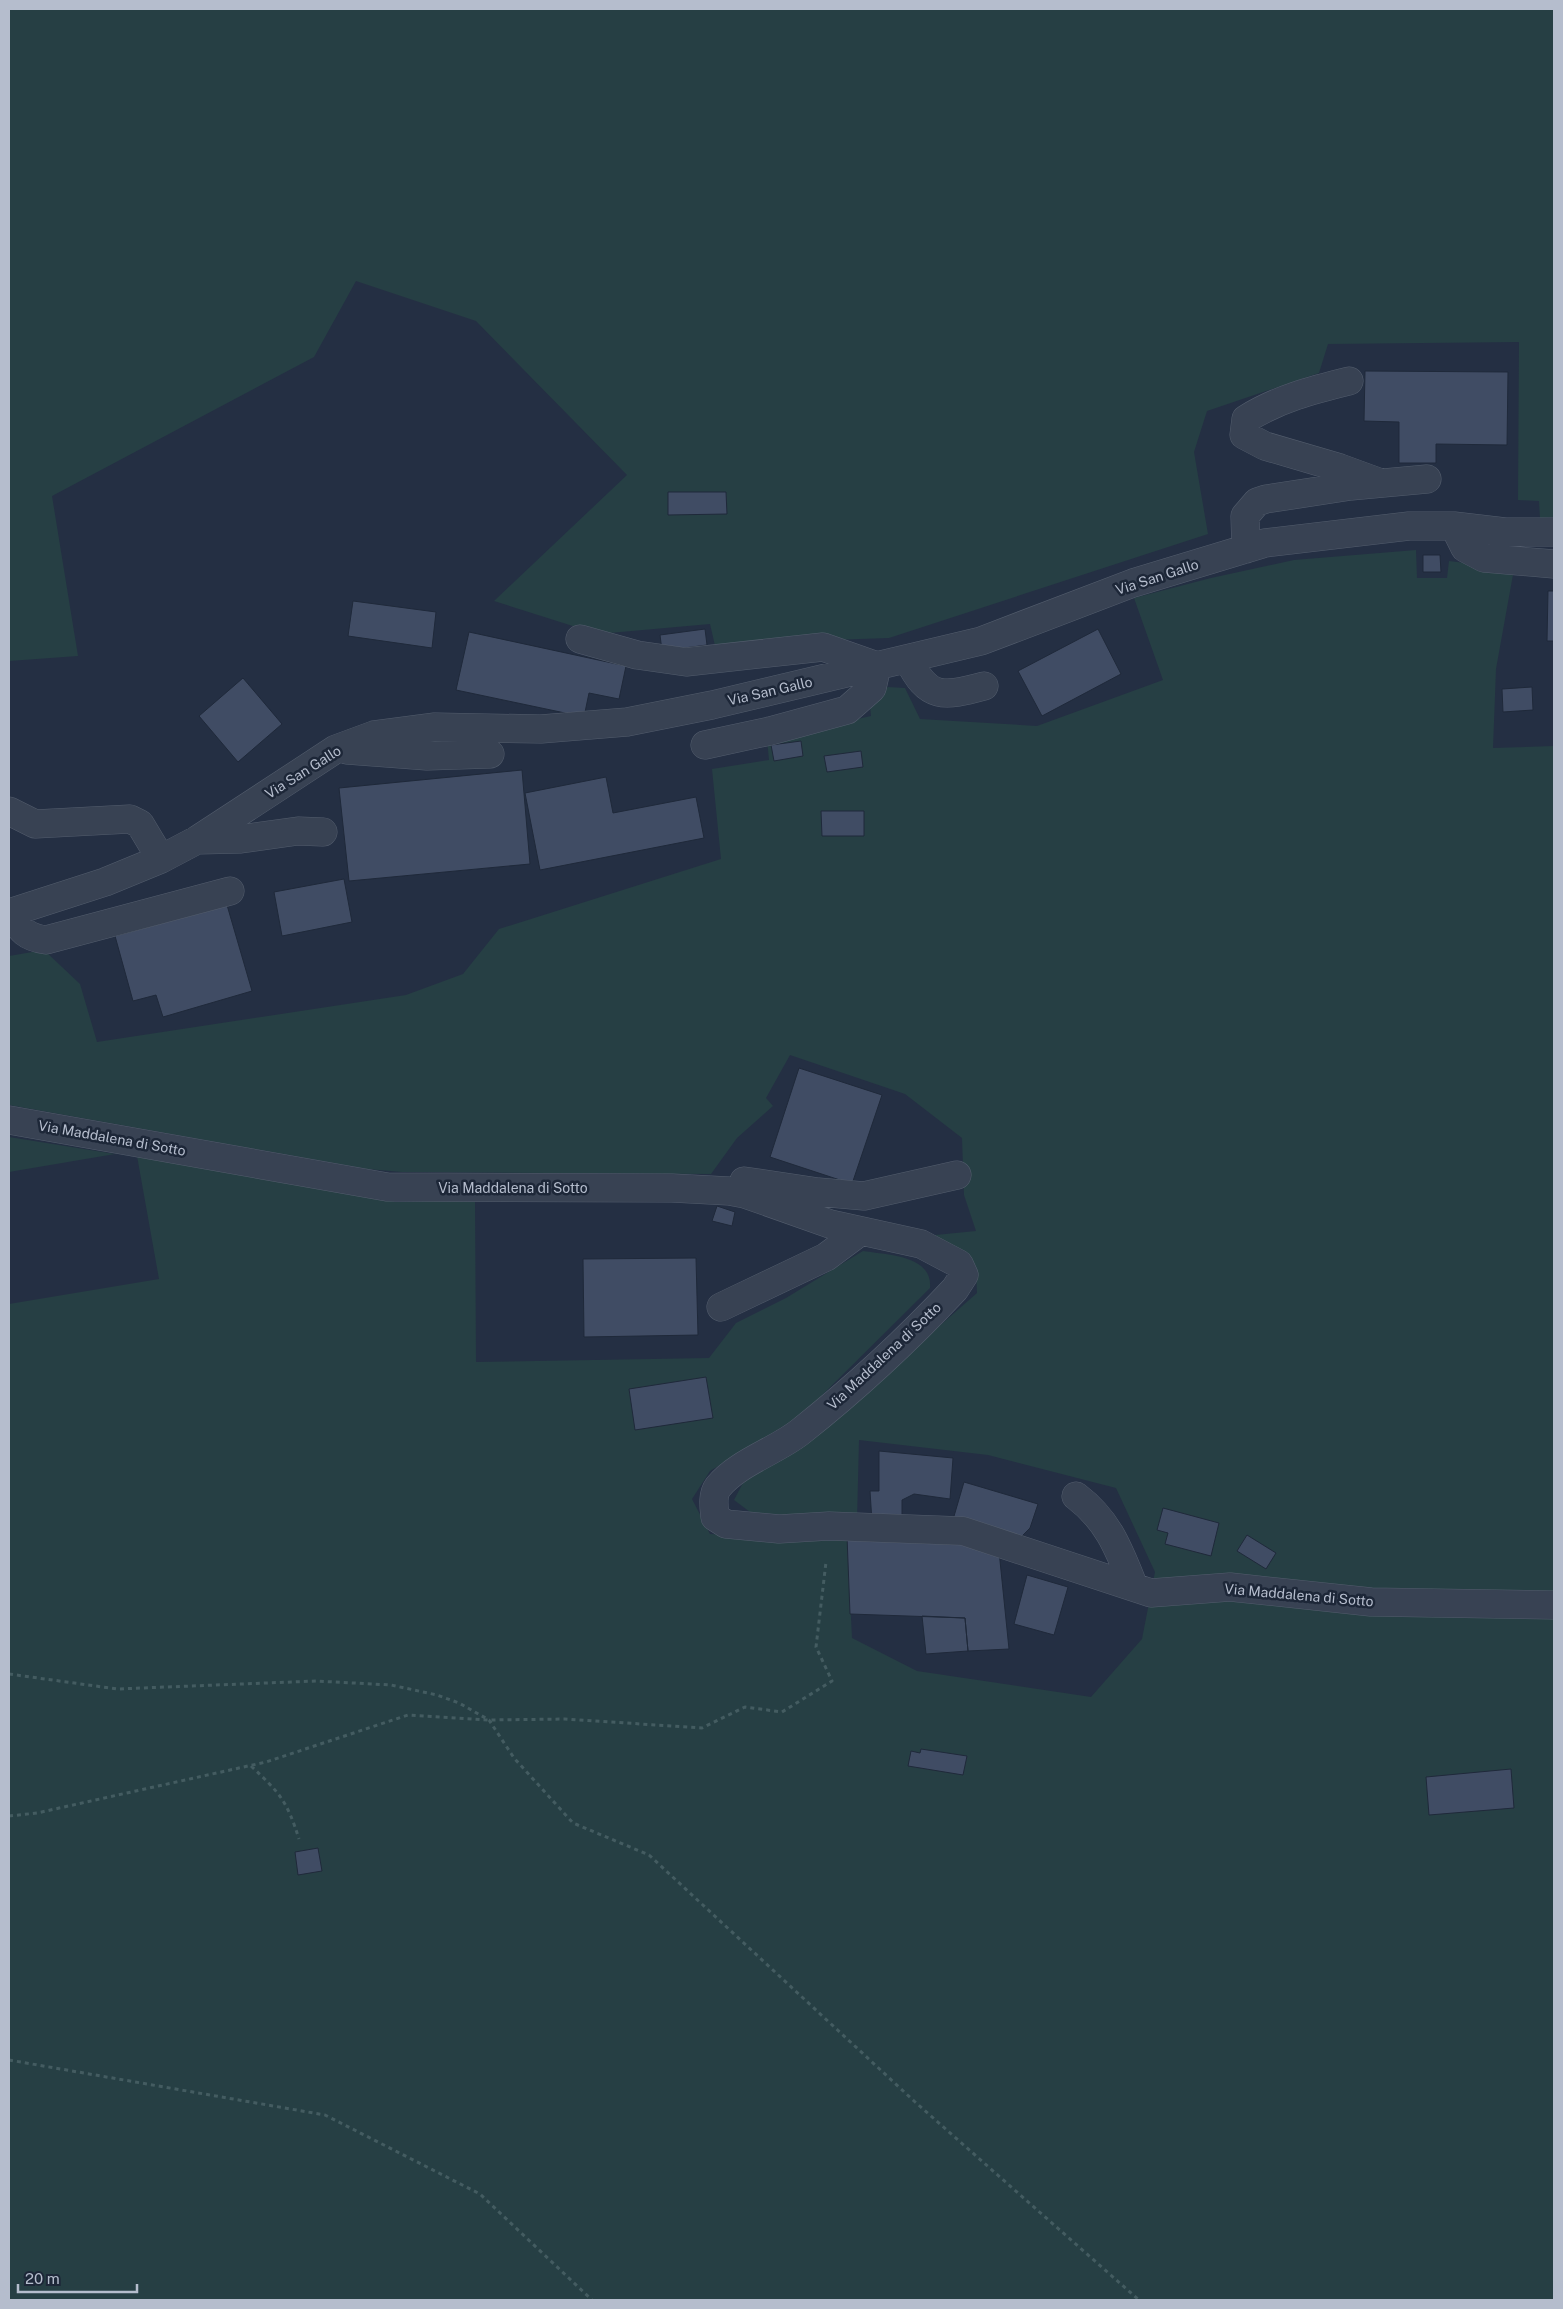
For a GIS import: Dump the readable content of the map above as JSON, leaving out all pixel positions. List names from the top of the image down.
{
  "streets": {
    "street": ["Via San Gallo", "Via Maddalena di Sotto"]
  },
  "scale_bar": "20 m"
}
